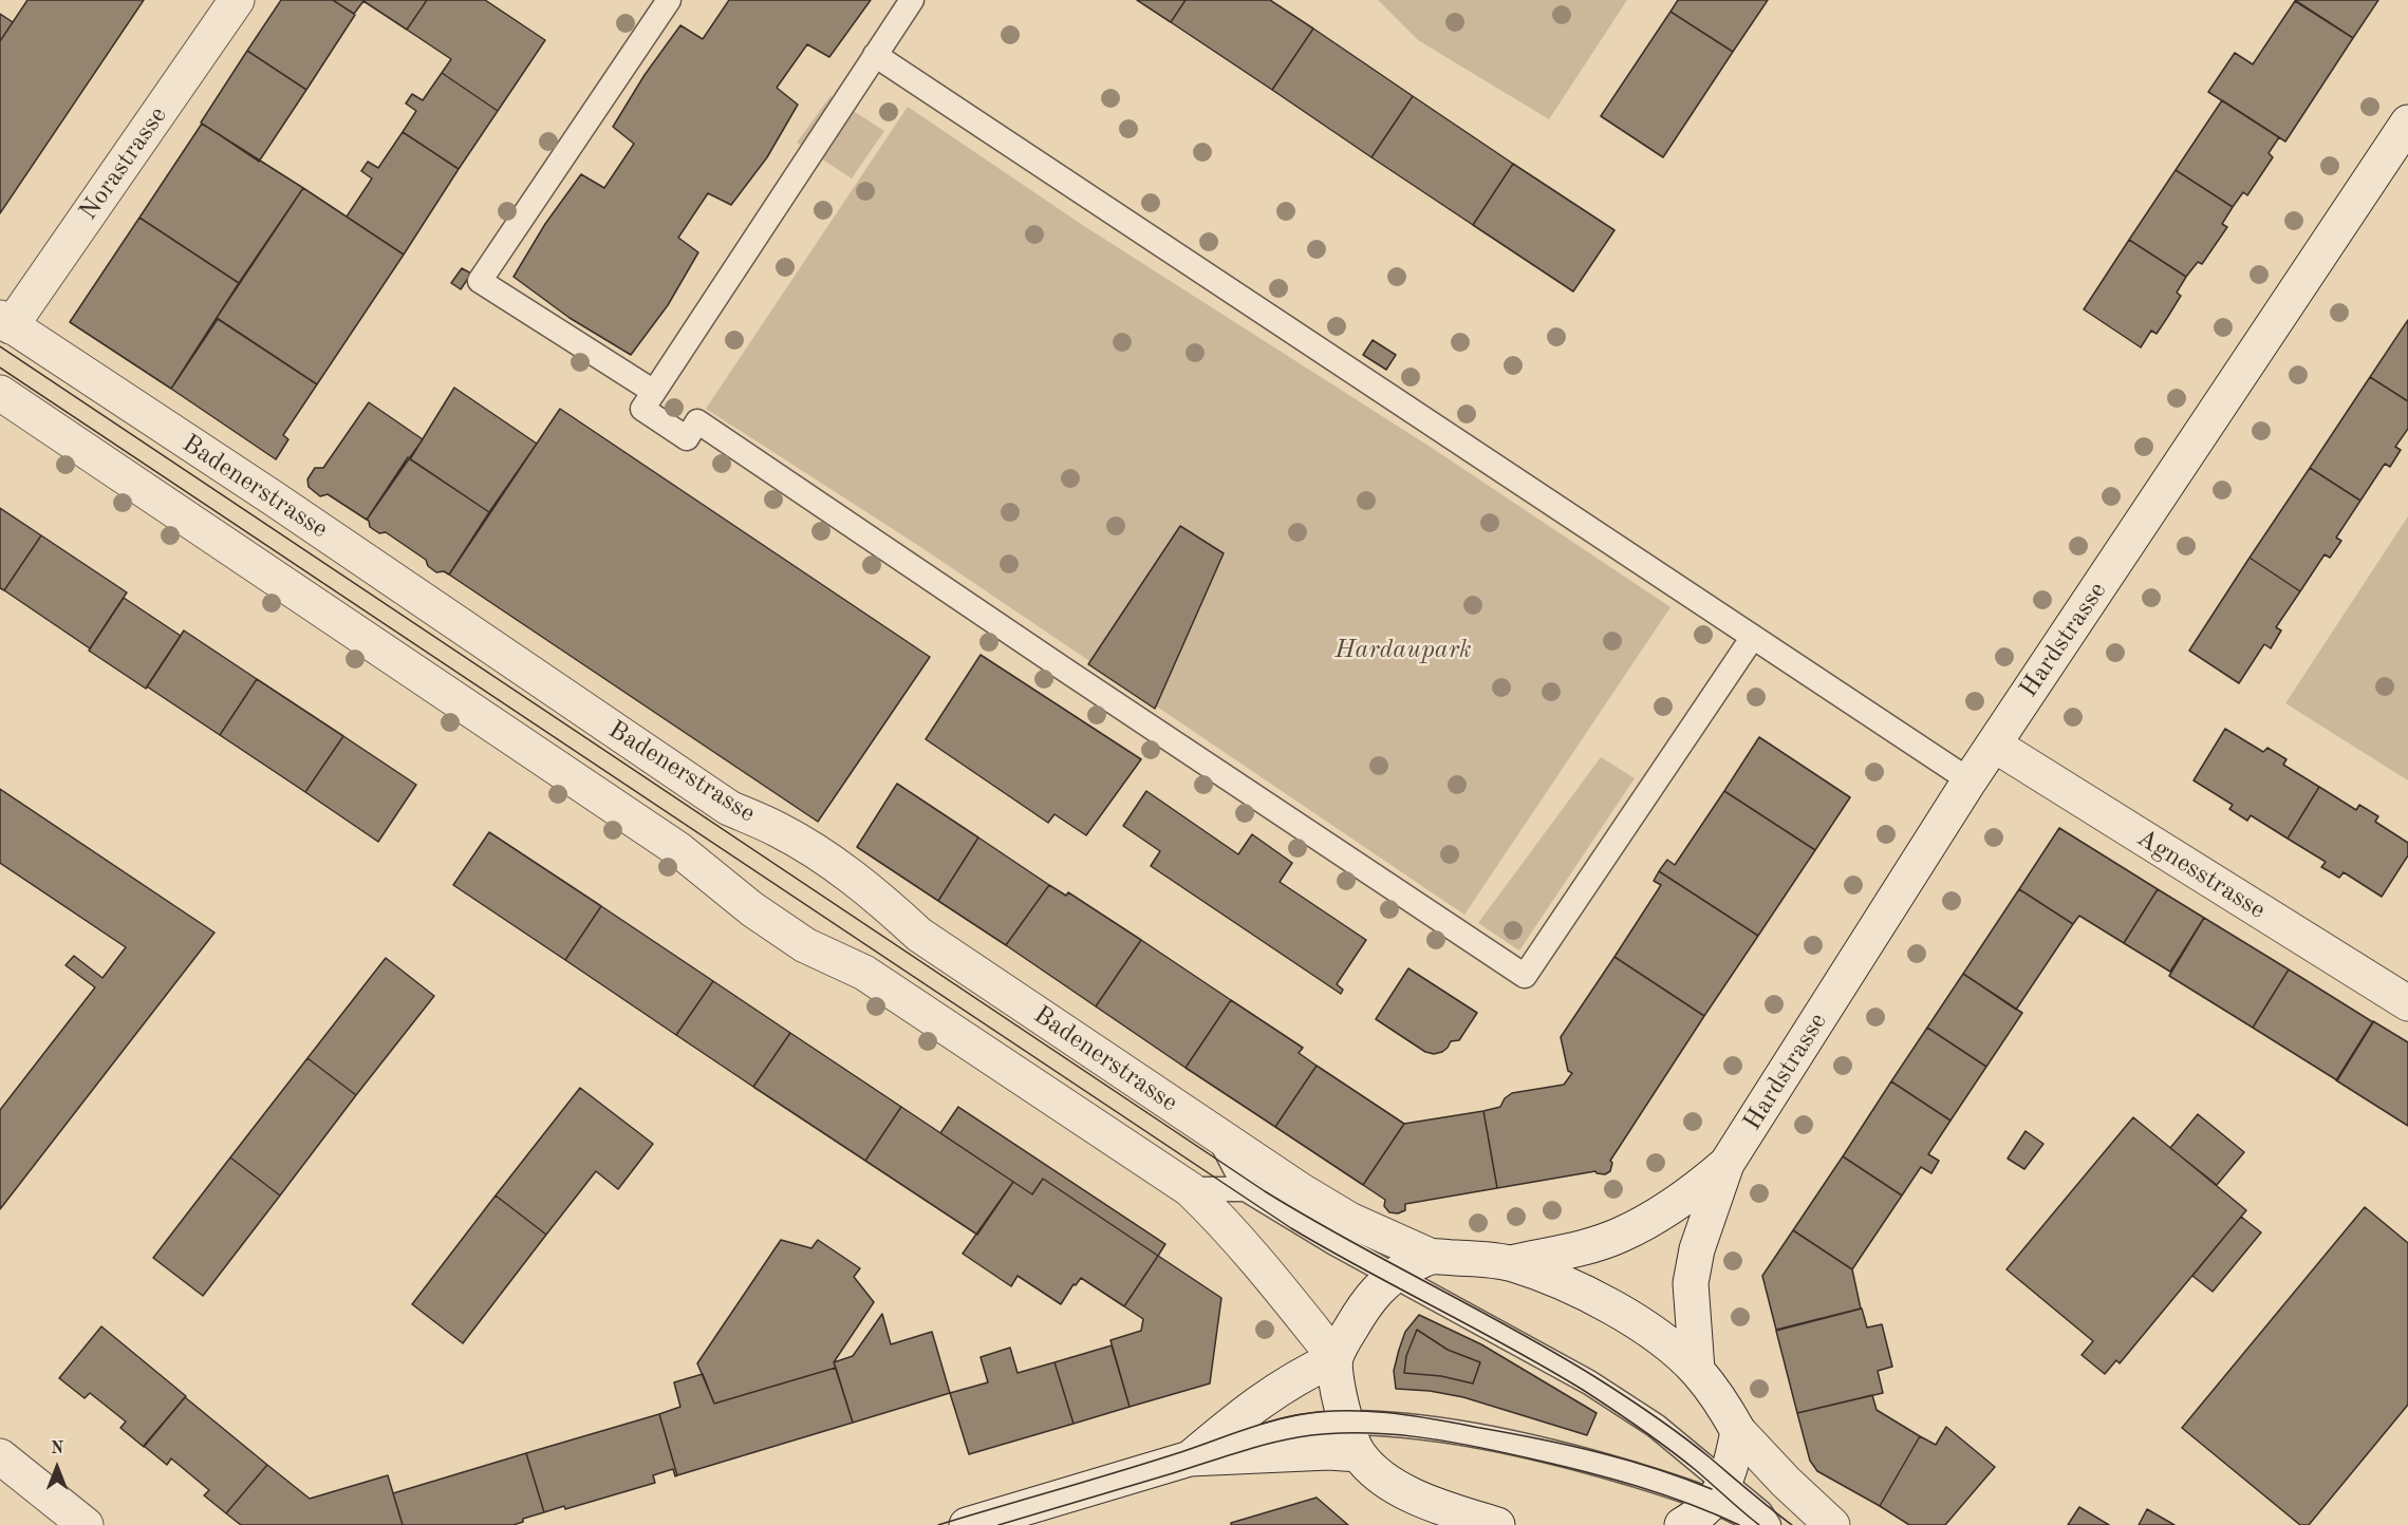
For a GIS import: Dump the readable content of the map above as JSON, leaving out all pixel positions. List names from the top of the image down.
{
  "streets": {
    "street": [
      "Norastrasse",
      "Badenerstrasse",
      "Hardstrasse",
      "Agnesstrasse"
    ]
  },
  "crossings": [
    ["Norastrasse", "Badenerstrasse"],
    ["Hardstrasse", "Agnesstrasse"]
  ],
  "parks": ["Hardaupark"],
  "north": "top"
}
